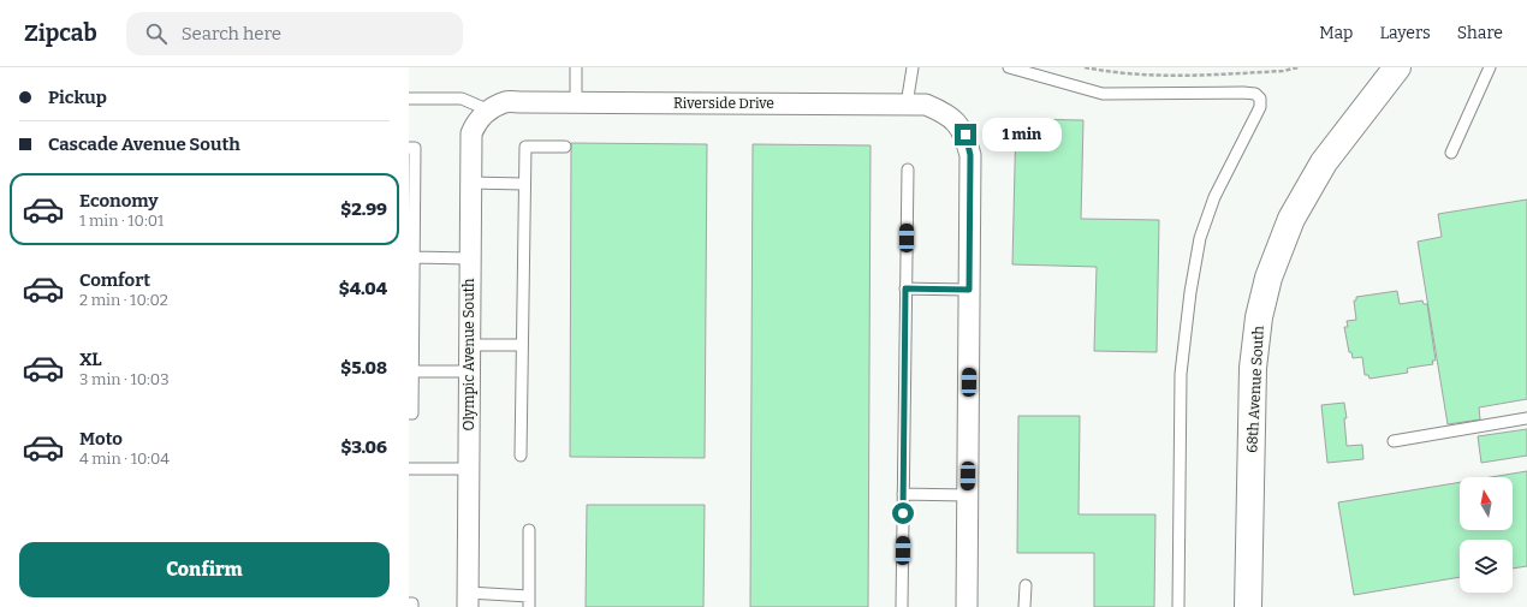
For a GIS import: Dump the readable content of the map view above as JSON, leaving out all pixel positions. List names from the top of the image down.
{
  "streets": {
    "main road": ["68th Avenue South"],
    "street": ["Riverside Drive", "Olympic Avenue South"]
  },
  "crossings": [
    ["Riverside Drive", "Olympic Avenue South"]
  ],
  "north": "top",
  "page": {
    "header": "Zipcab",
    "search": "Search here",
    "nav": ["Map", "Layers", "Share"],
    "banner": ["Pickup", "Cascade Avenue South"],
    "bubble": "1 min",
    "list": [
      {
        "name": "Economy",
        "note": "1 min · 10:01",
        "value": "$2.99"
      },
      {
        "name": "Comfort",
        "note": "2 min · 10:02",
        "value": "$4.04"
      },
      {
        "name": "XL",
        "note": "3 min · 10:03",
        "value": "$5.08"
      },
      {
        "name": "Moto",
        "note": "4 min · 10:04",
        "value": "$3.06"
      }
    ],
    "buttons": "Confirm"
  }
}
